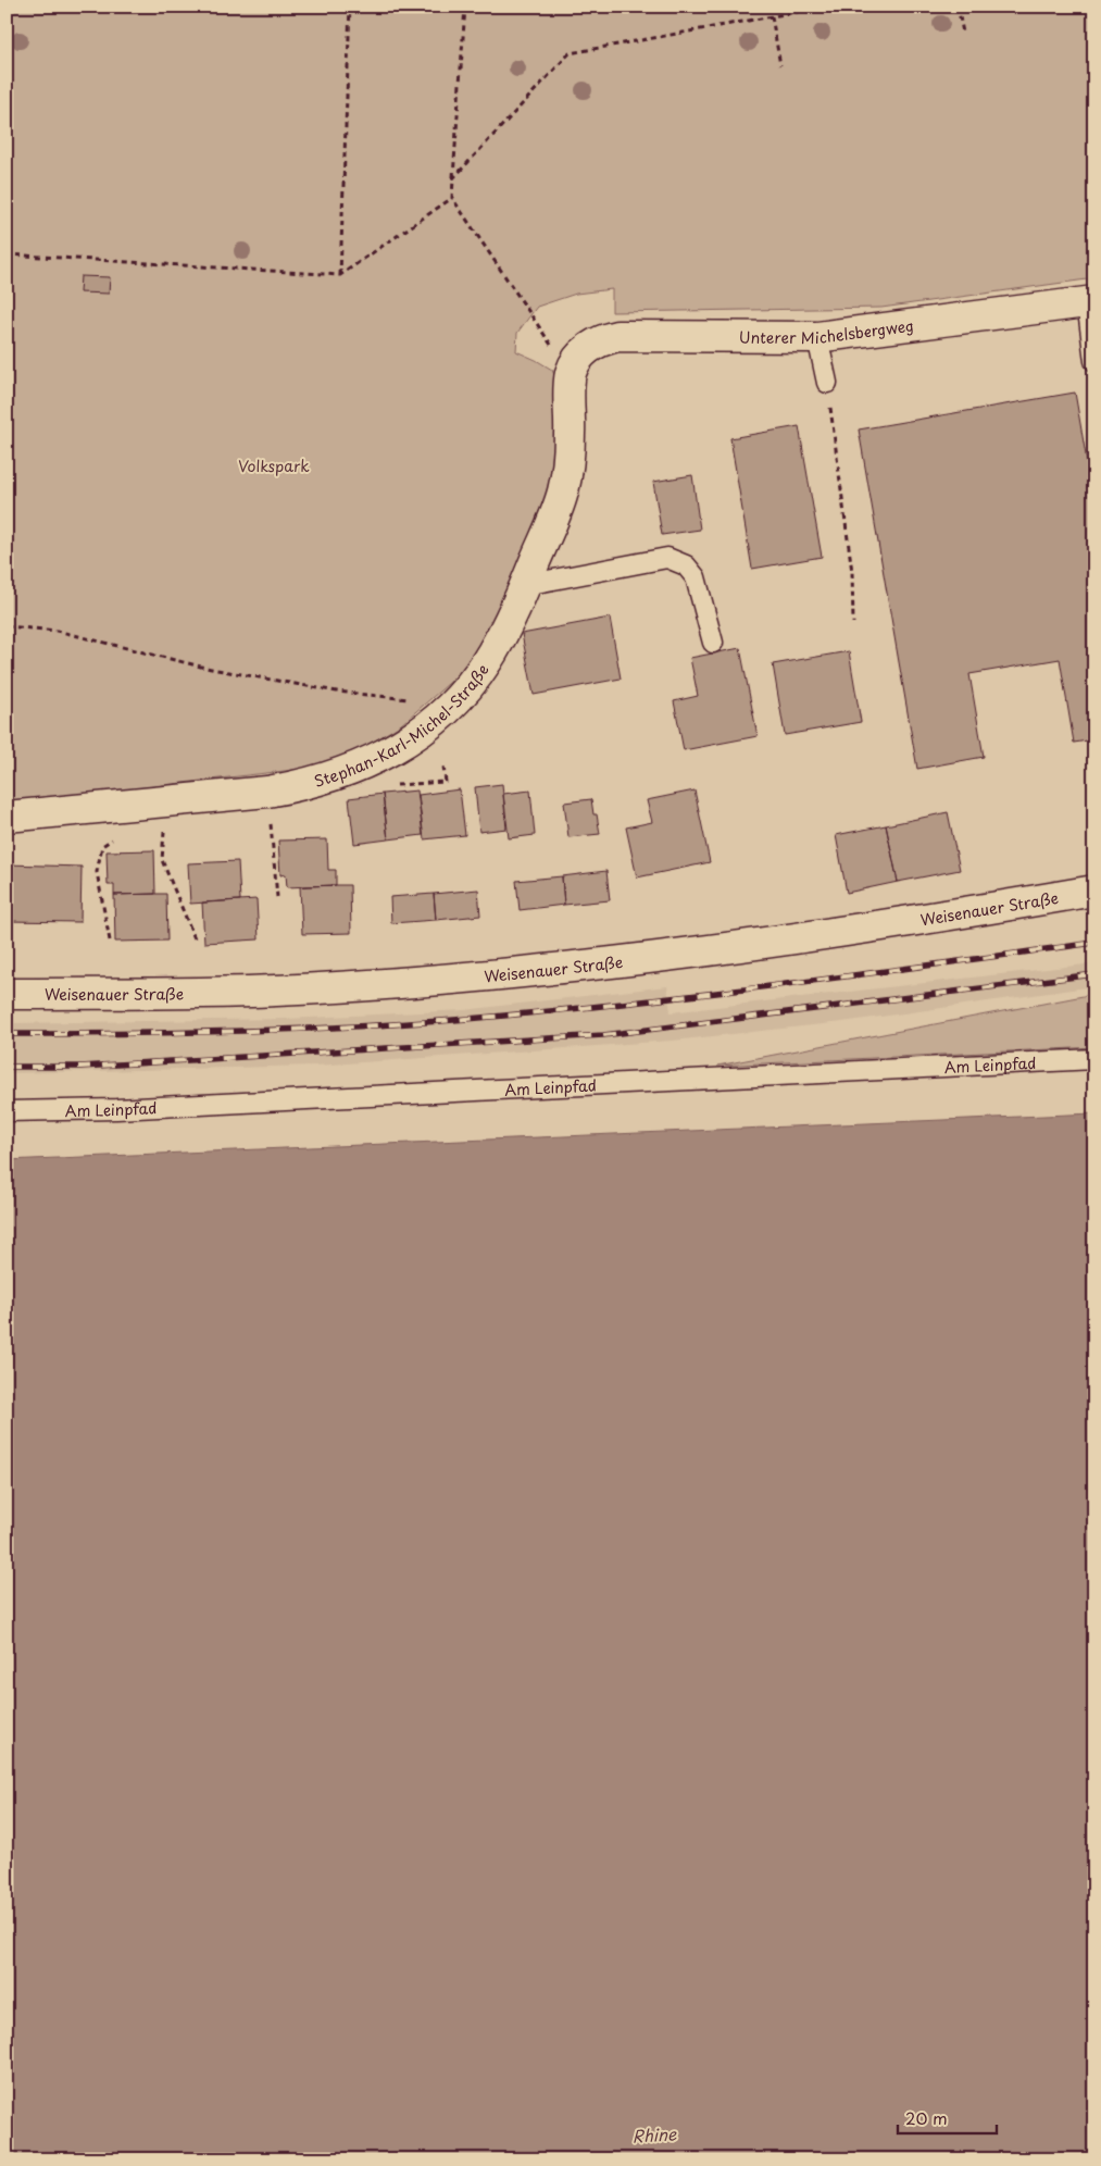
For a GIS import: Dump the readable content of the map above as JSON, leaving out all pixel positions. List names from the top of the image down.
{
  "streets": {
    "street": ["Unterer Michelsbergweg", "Stephan-Karl-Michel-Straße", "Weisenauer Straße"],
    "lane": ["Am Leinpfad"]
  },
  "crossings": [
    ["Unterer Michelsbergweg", "Stephan-Karl-Michel-Straße"]
  ],
  "water": ["Rhine"],
  "parks": ["Volkspark"],
  "scale_bar": "20 m"
}
